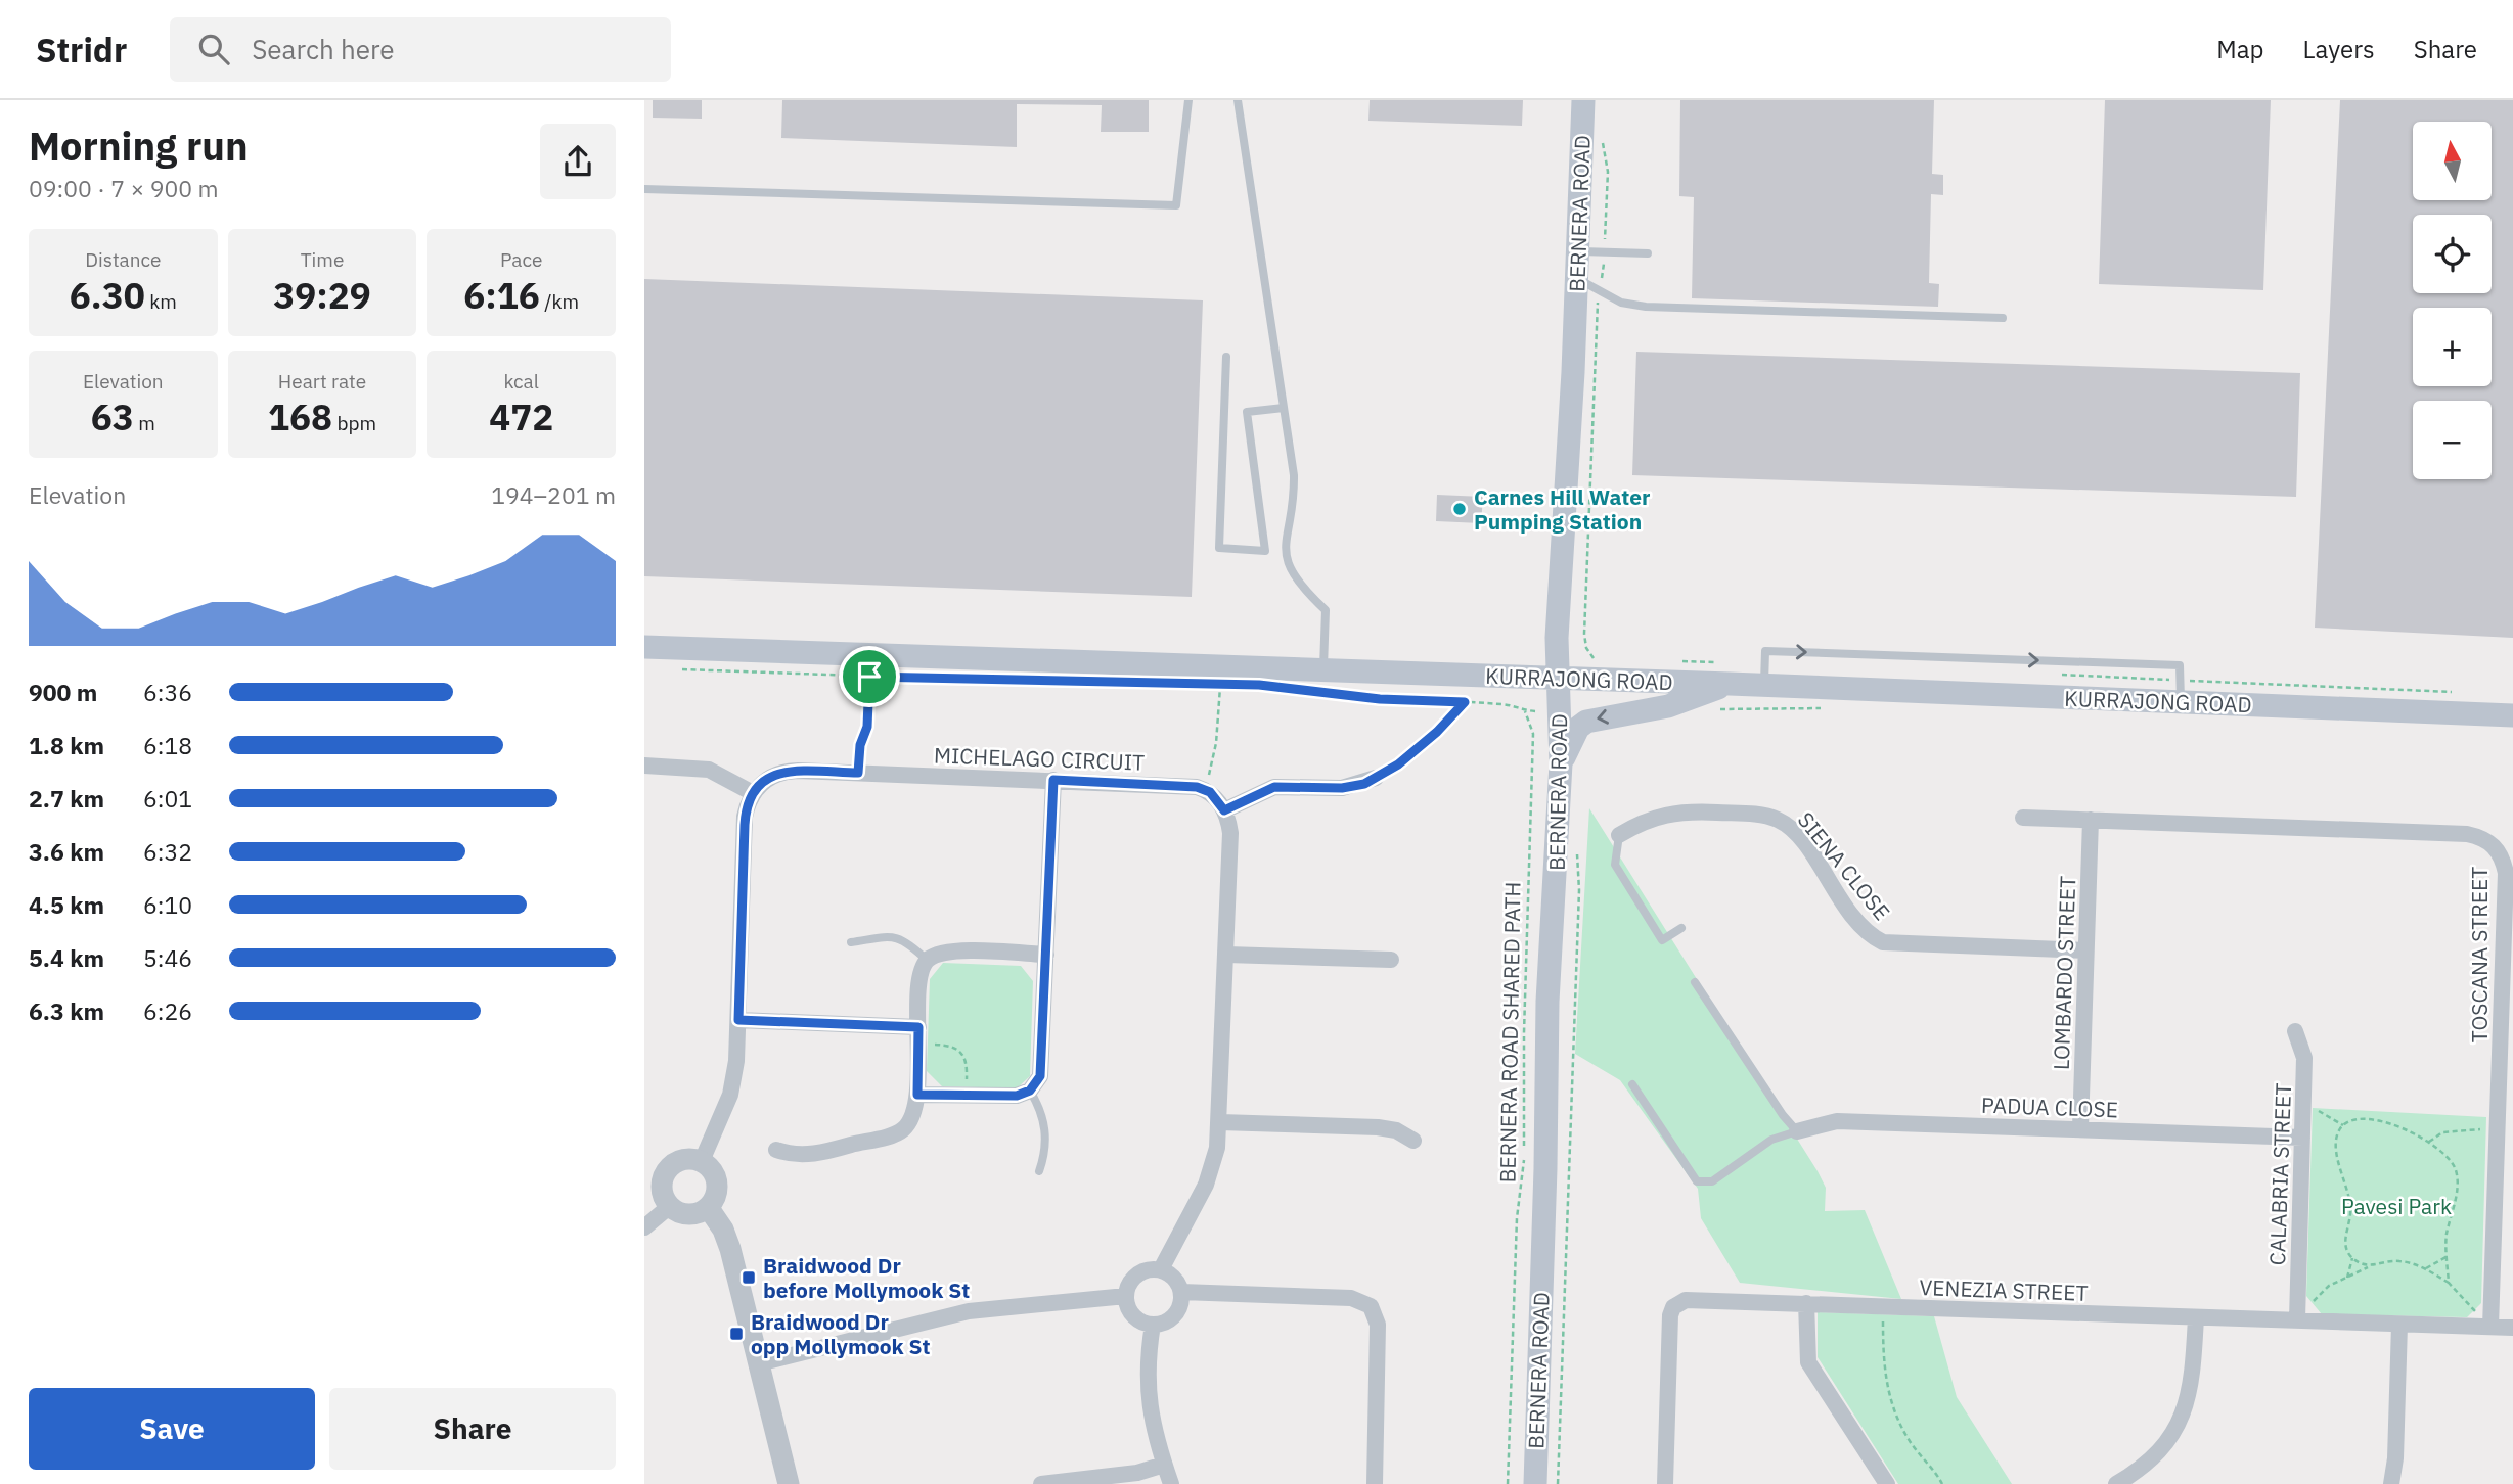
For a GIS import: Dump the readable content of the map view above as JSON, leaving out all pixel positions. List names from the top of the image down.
{
  "streets": {
    "main road": ["BERNERA ROAD", "KURRAJONG ROAD"],
    "street": [
      "MICHELAGO CIRCUIT",
      "SIENA CLOSE",
      "TOSCANA STREET",
      "LOMBARDO STREET",
      "PADUA CLOSE",
      "CALABRIA STREET",
      "VENEZIA STREET"
    ],
    "path": ["BERNERA ROAD SHARED PATH"]
  },
  "crossings": [
    ["BERNERA ROAD", "KURRAJONG ROAD"],
    ["SIENA CLOSE", "LOMBARDO STREET"],
    ["TOSCANA STREET", "LOMBARDO STREET"],
    ["TOSCANA STREET", "VENEZIA STREET"],
    ["LOMBARDO STREET", "PADUA CLOSE"],
    ["PADUA CLOSE", "CALABRIA STREET"],
    ["CALABRIA STREET", "VENEZIA STREET"]
  ],
  "parks": ["Pavesi Park"],
  "places": {
    "other": ["Carnes Hill Water Pumping Station"],
    "transit": ["Braidwood Dr before Mollymook St", "Braidwood Dr opp Mollymook St"]
  },
  "north": "top",
  "page": {
    "header": "Stridr",
    "search": "Search here",
    "nav": ["Map", "Layers", "Share"],
    "heading": ["Morning run", "09:00 · 7 × 900 m"],
    "map_buttons": ["+", "−"],
    "stats": [
      ["Distance", "6.30 km"],
      ["Time", "39:29"],
      ["Pace", "6:16 /km"],
      ["Elevation", "63 m"],
      ["Heart rate", "168 bpm"],
      ["kcal", "472"]
    ],
    "chart": ["Elevation", "194–201 m"],
    "list": [
      {
        "name": "900 m",
        "note": "6:36"
      },
      {
        "name": "1.8 km",
        "note": "6:18"
      },
      {
        "name": "2.7 km",
        "note": "6:01"
      },
      {
        "name": "3.6 km",
        "note": "6:32"
      },
      {
        "name": "4.5 km",
        "note": "6:10"
      },
      {
        "name": "5.4 km",
        "note": "5:46"
      },
      {
        "name": "6.3 km",
        "note": "6:26"
      }
    ],
    "buttons": ["Save", "Share"]
  }
}
